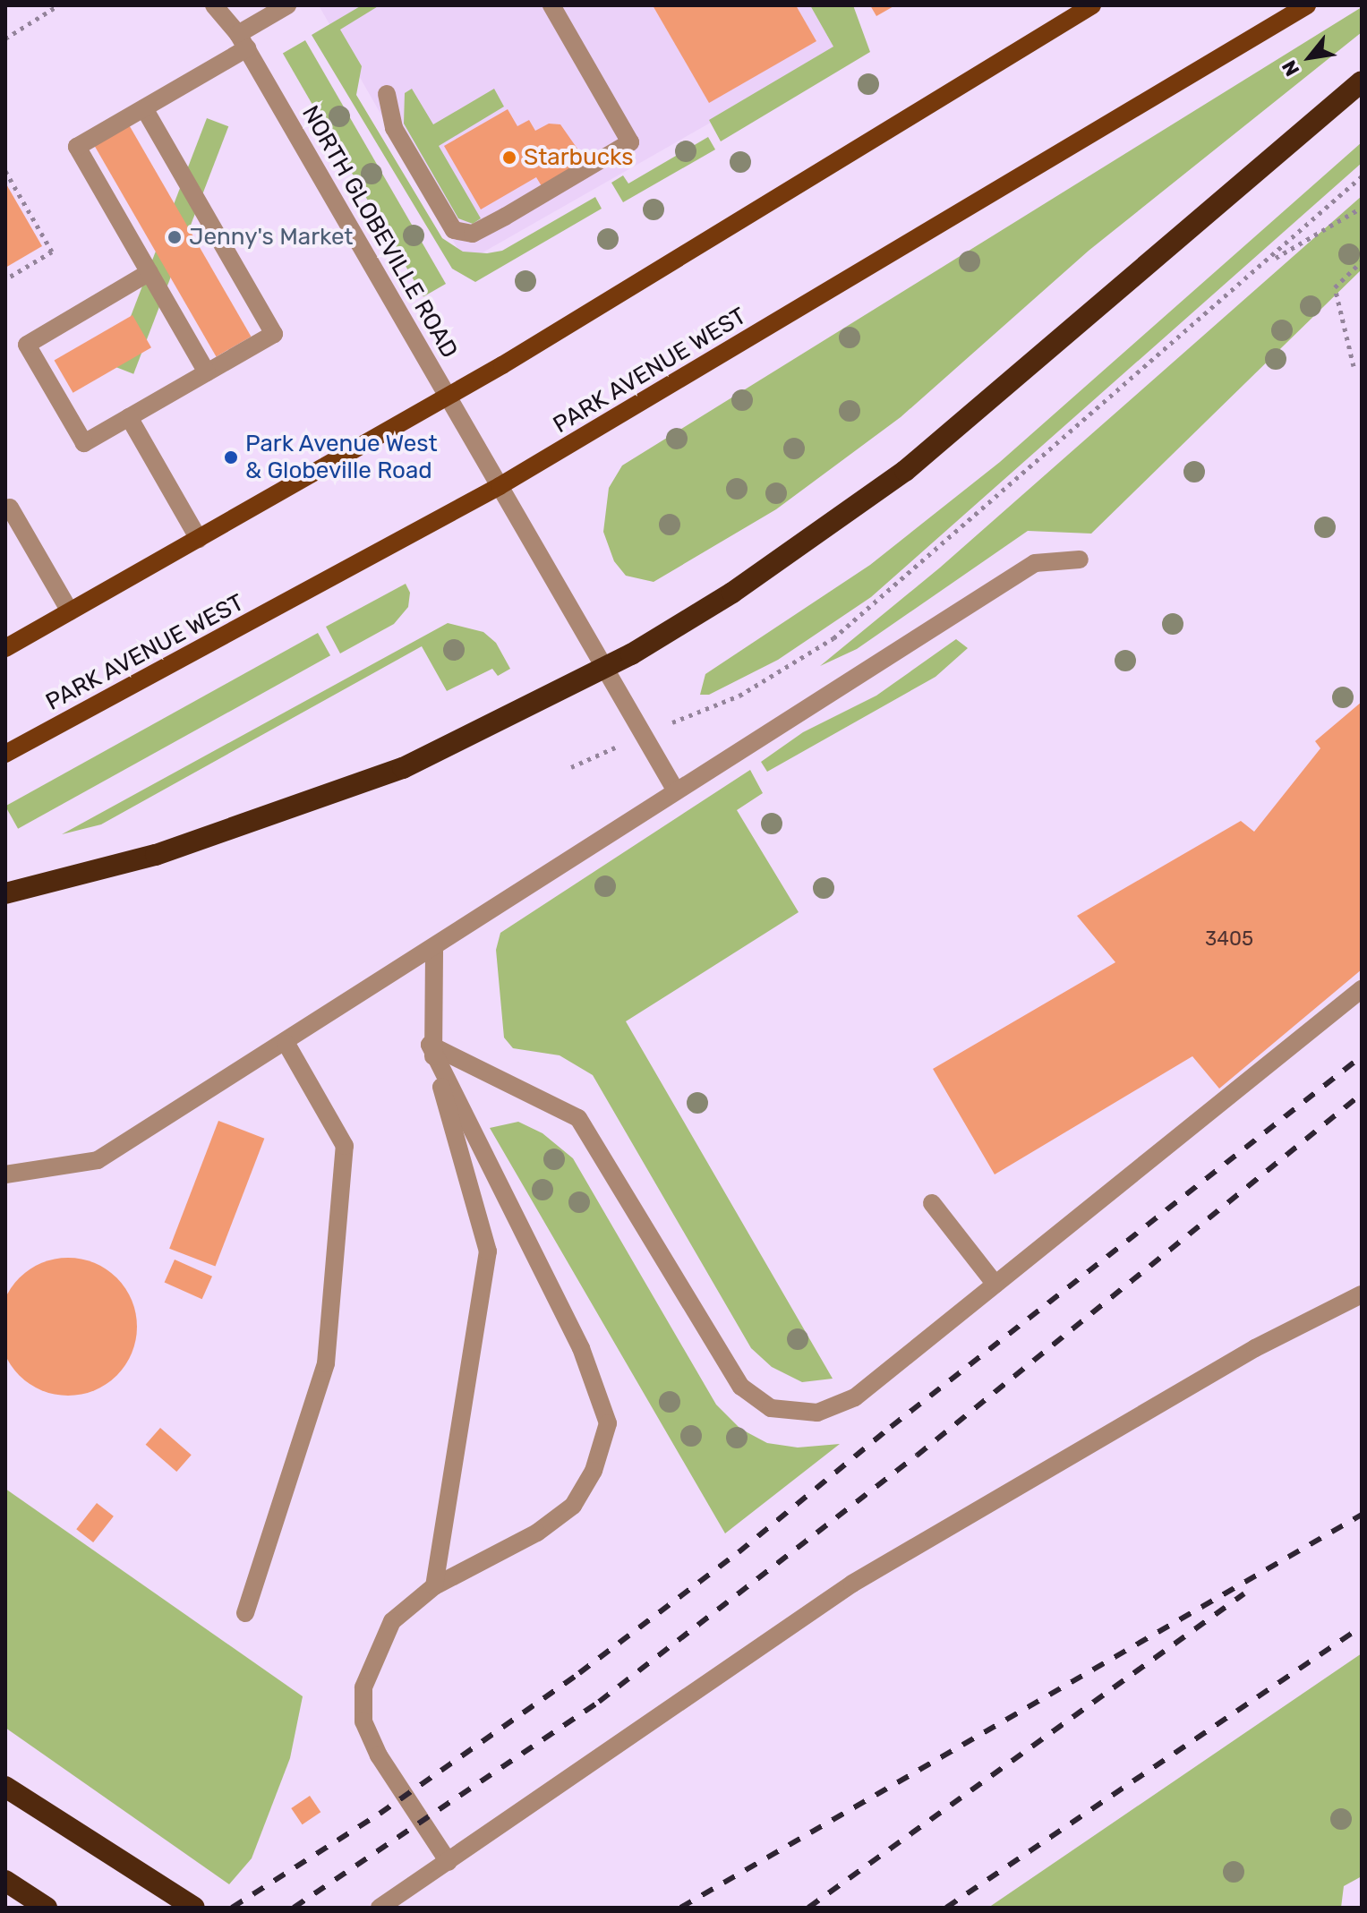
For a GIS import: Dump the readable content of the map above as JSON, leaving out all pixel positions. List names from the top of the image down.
{
  "streets": {
    "main road": ["PARK AVENUE WEST"],
    "street": ["NORTH GLOBEVILLE ROAD"]
  },
  "crossings": [
    ["NORTH GLOBEVILLE ROAD", "PARK AVENUE WEST"]
  ],
  "places": ["Starbucks", "Jenny's Market", "Park Avenue West & Globeville Road"],
  "house_numbers": ["3405"],
  "north": "bottom left"
}
